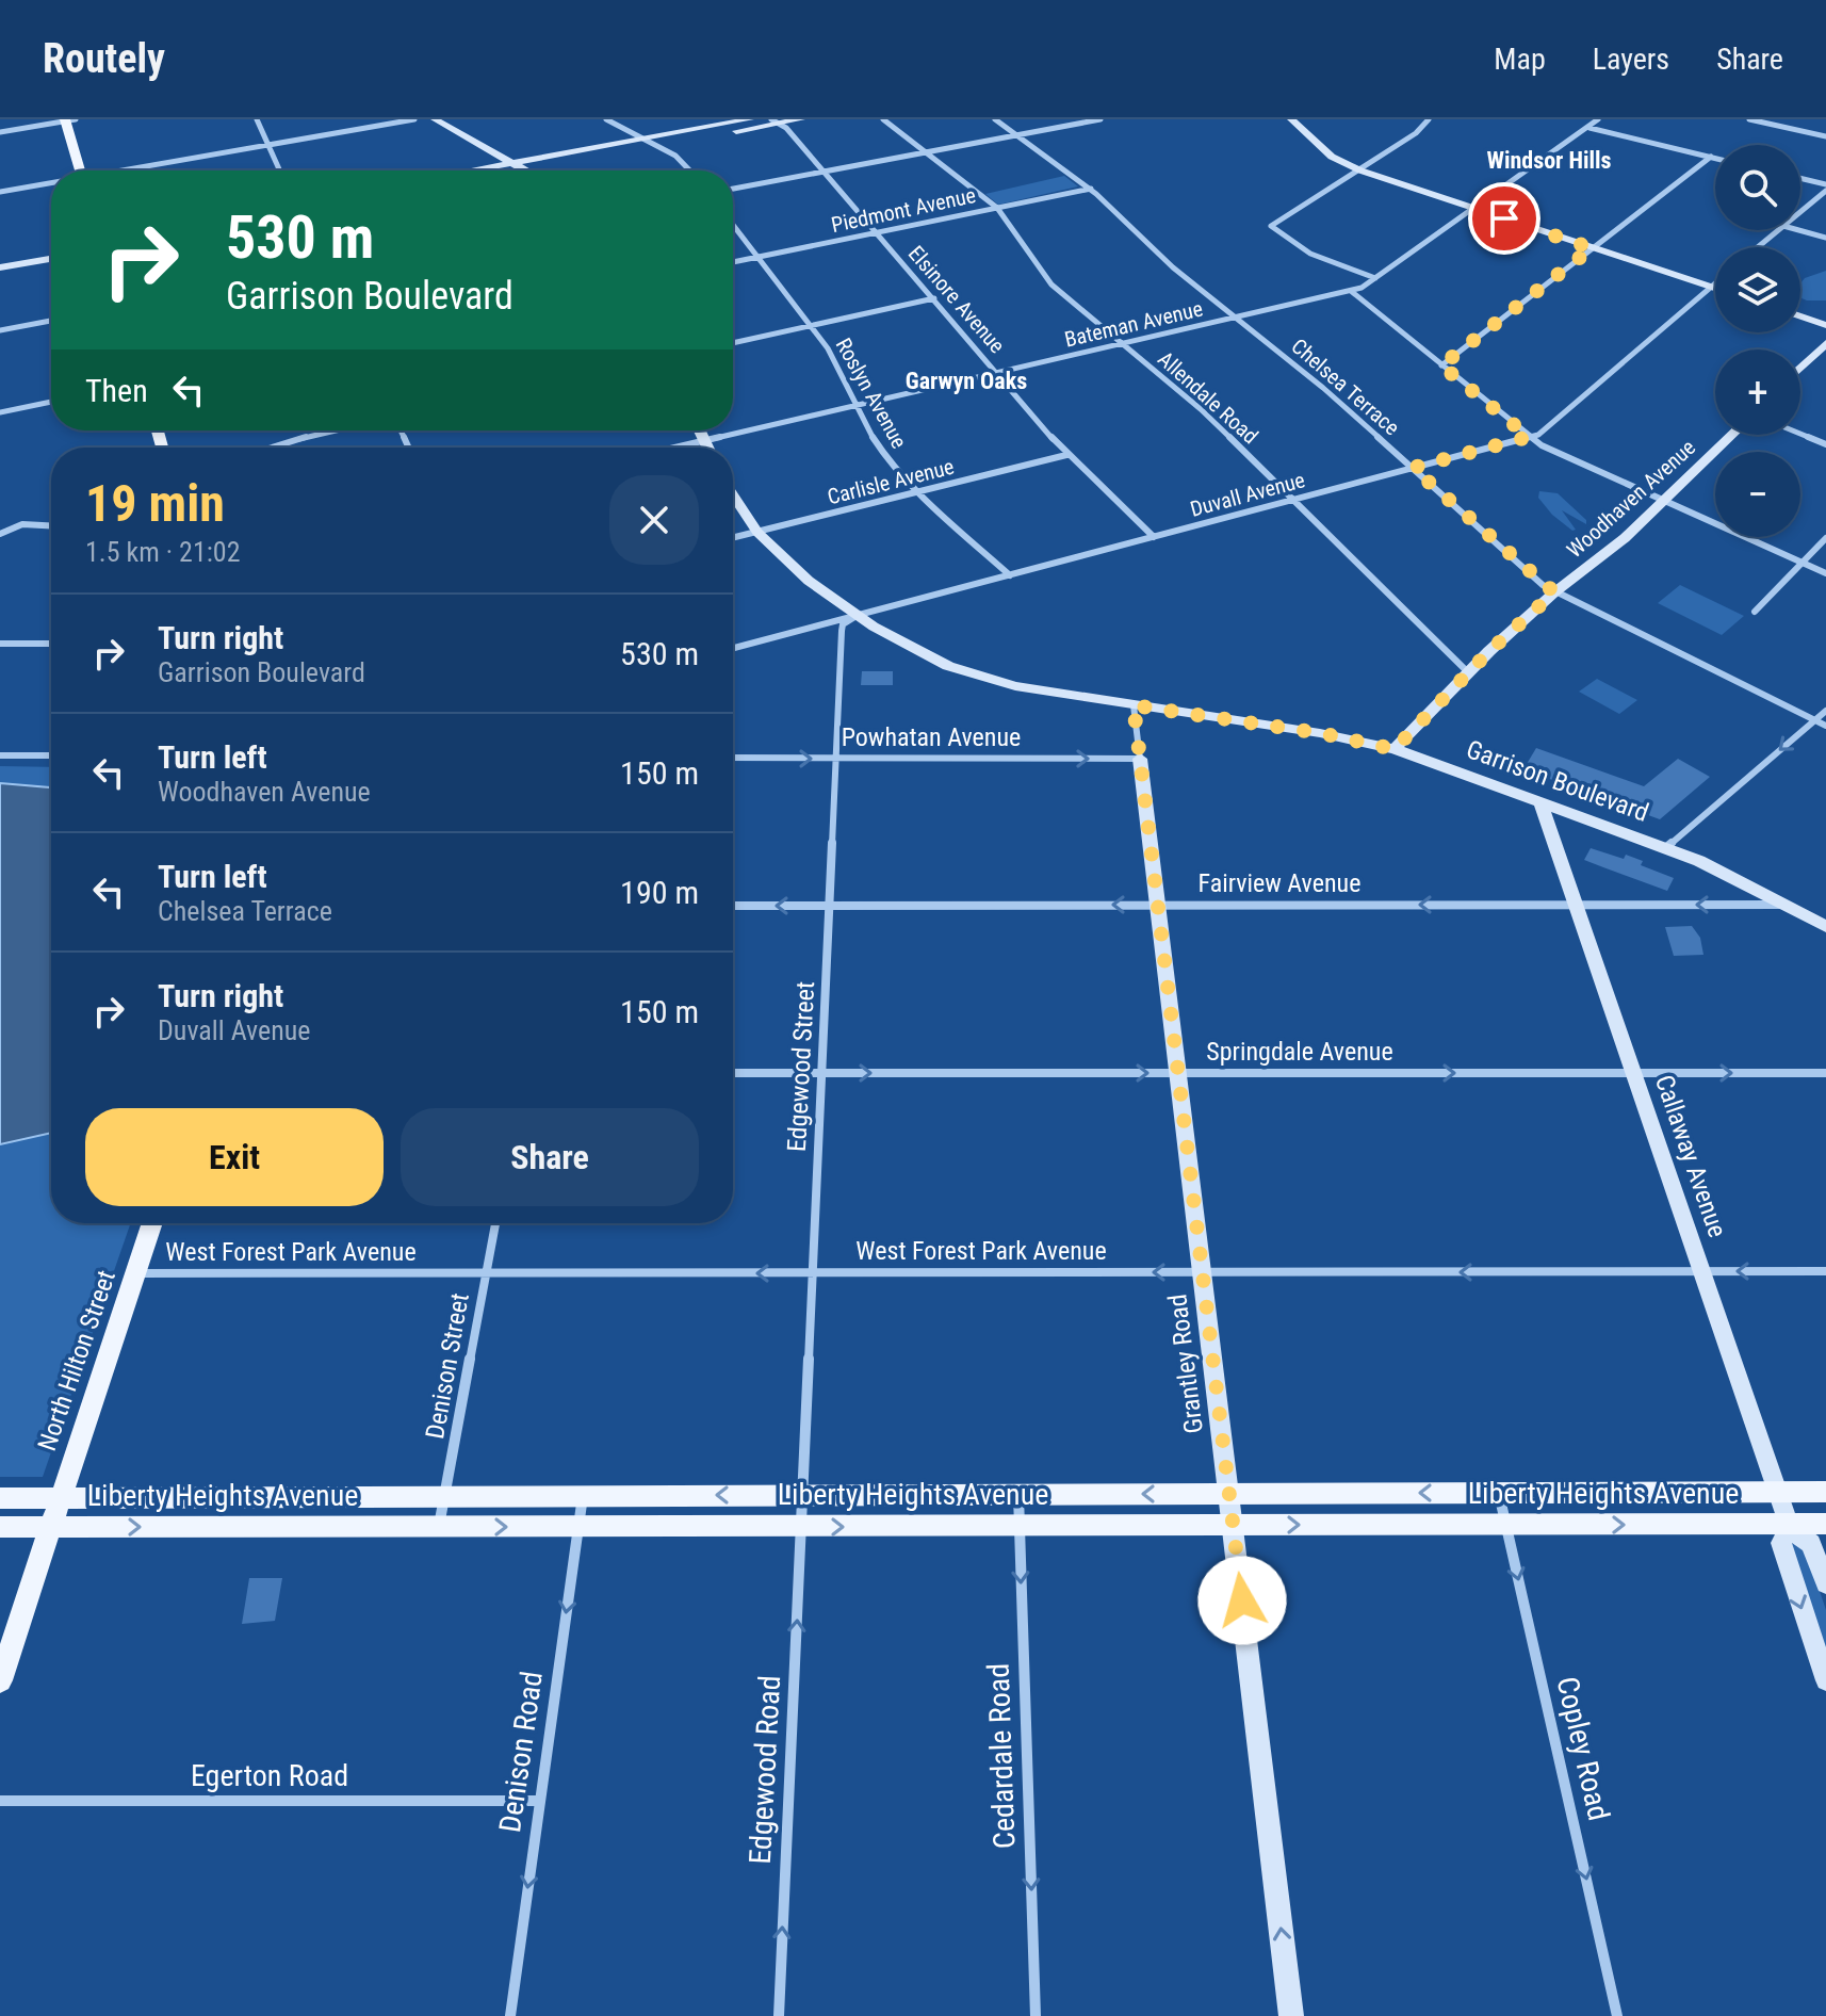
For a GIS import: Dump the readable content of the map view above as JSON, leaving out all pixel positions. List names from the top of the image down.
{
  "streets": {
    "main road": ["North Hilton Street", "Liberty Heights Avenue"],
    "street": [
      "Piedmont Avenue",
      "Elsinore Avenue",
      "Bateman Avenue",
      "Chelsea Terrace",
      "Roslyn Avenue",
      "Allendale Road",
      "Carlisle Avenue",
      "Duvall Avenue",
      "Woodhaven Avenue",
      "Powhatan Avenue",
      "Garrison Boulevard",
      "Fairview Avenue",
      "Springdale Avenue",
      "Edgewood Street",
      "Callaway Avenue",
      "West Forest Park Avenue",
      "Grantley Road",
      "Denison Street",
      "Copley Road",
      "Denison Road",
      "Cedardale Road",
      "Edgewood Road",
      "Egerton Road"
    ]
  },
  "crossings": [
    ["Piedmont Avenue", "Elsinore Avenue"],
    ["Piedmont Avenue", "Chelsea Terrace"],
    ["Piedmont Avenue", "Roslyn Avenue"],
    ["Piedmont Avenue", "Allendale Road"],
    ["Elsinore Avenue", "Bateman Avenue"],
    ["Elsinore Avenue", "Carlisle Avenue"],
    ["Elsinore Avenue", "Duvall Avenue"],
    ["Bateman Avenue", "Chelsea Terrace"],
    ["Bateman Avenue", "Roslyn Avenue"],
    ["Bateman Avenue", "Allendale Road"],
    ["Chelsea Terrace", "Duvall Avenue"],
    ["Chelsea Terrace", "Woodhaven Avenue"],
    ["Roslyn Avenue", "Carlisle Avenue"],
    ["Roslyn Avenue", "Duvall Avenue"],
    ["Allendale Road", "Duvall Avenue"],
    ["Allendale Road", "Woodhaven Avenue"],
    ["Carlisle Avenue", "Garrison Boulevard"],
    ["Duvall Avenue", "Garrison Boulevard"],
    ["Duvall Avenue", "Edgewood Street"],
    ["Woodhaven Avenue", "Garrison Boulevard"],
    ["Powhatan Avenue", "Edgewood Street"],
    ["Powhatan Avenue", "Grantley Road"],
    ["Garrison Boulevard", "Fairview Avenue"],
    ["Garrison Boulevard", "Edgewood Street"],
    ["Garrison Boulevard", "Callaway Avenue"],
    ["Garrison Boulevard", "Grantley Road"],
    ["Fairview Avenue", "Edgewood Street"],
    ["Fairview Avenue", "Callaway Avenue"],
    ["Fairview Avenue", "Grantley Road"],
    ["Springdale Avenue", "Edgewood Street"],
    ["Springdale Avenue", "Callaway Avenue"],
    ["Springdale Avenue", "Grantley Road"],
    ["Edgewood Street", "West Forest Park Avenue"],
    ["Edgewood Street", "Liberty Heights Avenue"],
    ["Edgewood Street", "Edgewood Road"],
    ["Callaway Avenue", "West Forest Park Avenue"],
    ["Callaway Avenue", "Liberty Heights Avenue"],
    ["West Forest Park Avenue", "North Hilton Street"],
    ["West Forest Park Avenue", "Grantley Road"],
    ["West Forest Park Avenue", "Denison Street"],
    ["North Hilton Street", "Liberty Heights Avenue"],
    ["Grantley Road", "Liberty Heights Avenue"],
    ["Denison Street", "Liberty Heights Avenue"],
    ["Liberty Heights Avenue", "Copley Road"],
    ["Liberty Heights Avenue", "Denison Road"],
    ["Liberty Heights Avenue", "Cedardale Road"],
    ["Liberty Heights Avenue", "Edgewood Road"],
    ["Denison Road", "Egerton Road"]
  ],
  "one_way": [
    "Powhatan Avenue",
    "Fairview Avenue",
    "Springdale Avenue",
    "West Forest Park Avenue",
    "Grantley Road",
    "Copley Road",
    "Denison Road",
    "Cedardale Road",
    "Edgewood Road"
  ],
  "districts": ["Windsor Hills", "Garwyn Oaks"],
  "page": {
    "header": "Routely",
    "nav": ["Map", "Layers", "Share"],
    "map_buttons": ["+", "−"],
    "turn": ["530 m", "Garrison Boulevard"],
    "then": "Then",
    "heading": ["19 min", "1.5 km · 21:02"],
    "list": [
      {
        "name": "Turn right",
        "note": "Garrison Boulevard",
        "value": "530 m"
      },
      {
        "name": "Turn left",
        "note": "Woodhaven Avenue",
        "value": "150 m"
      },
      {
        "name": "Turn left",
        "note": "Chelsea Terrace",
        "value": "190 m"
      },
      {
        "name": "Turn right",
        "note": "Duvall Avenue",
        "value": "150 m"
      }
    ],
    "buttons": ["Exit", "Share"]
  }
}
